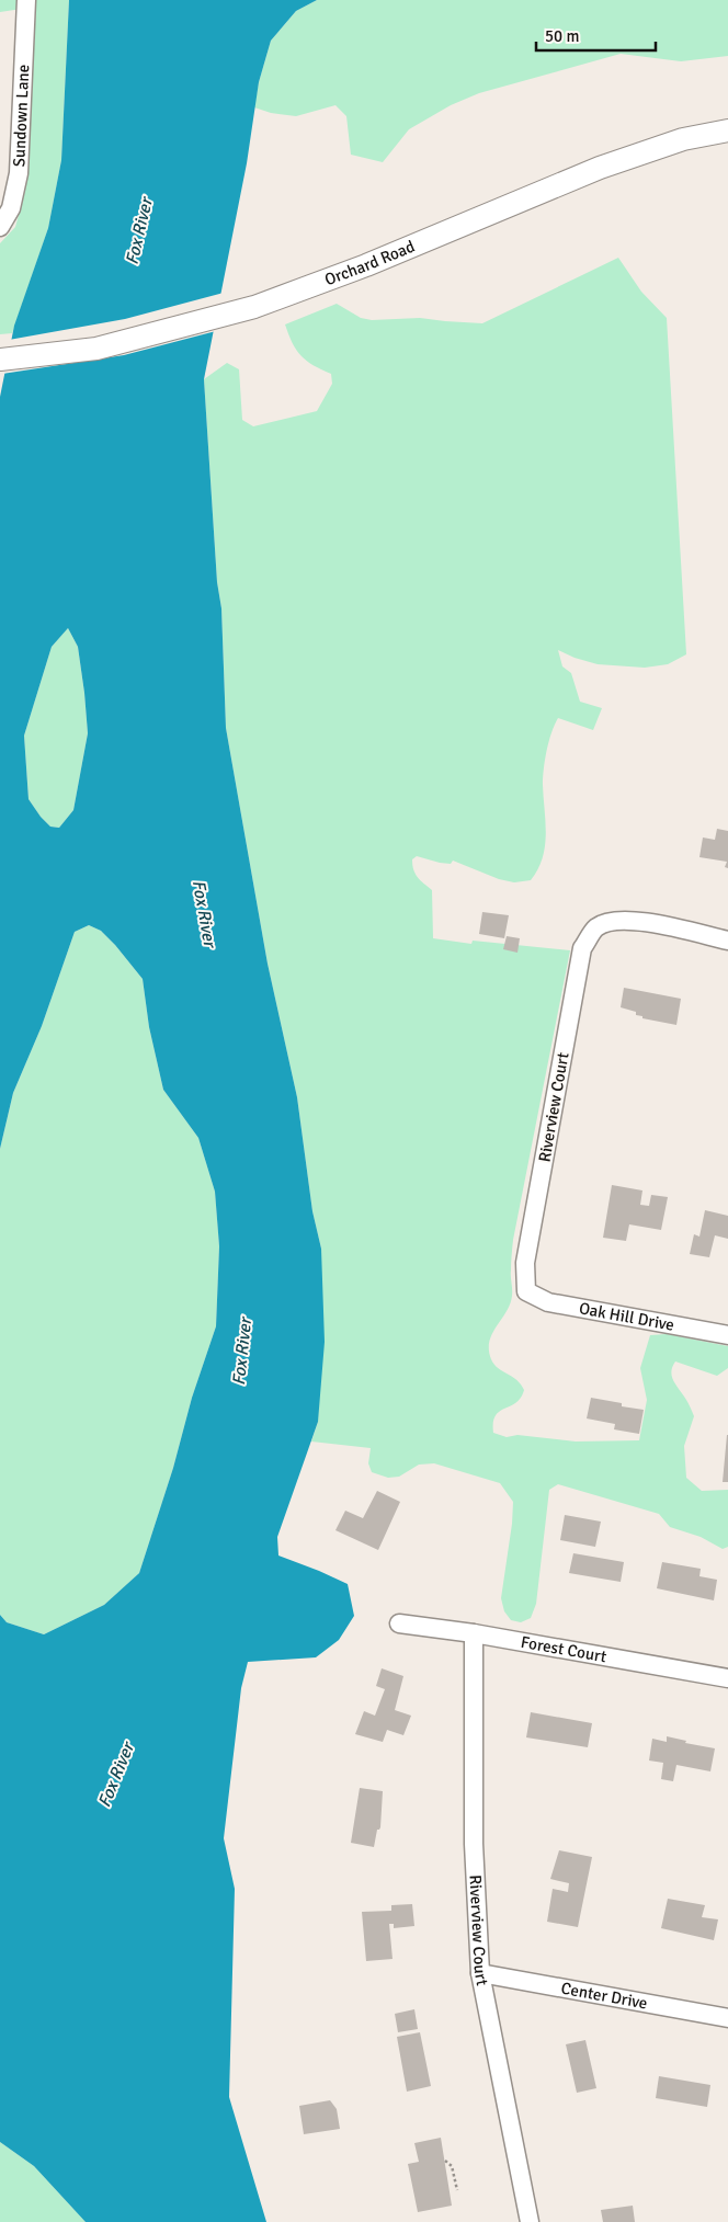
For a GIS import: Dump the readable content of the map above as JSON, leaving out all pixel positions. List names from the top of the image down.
{
  "streets": {
    "main road": ["Orchard Road"],
    "street": [
      "Sundown Lane",
      "Riverview Court",
      "Oak Hill Drive",
      "Forest Court",
      "Center Drive"
    ]
  },
  "crossings": [
    ["Riverview Court", "Oak Hill Drive"],
    ["Riverview Court", "Forest Court"],
    ["Riverview Court", "Center Drive"]
  ],
  "water": ["Fox River"],
  "scale_bar": "50 m"
}
